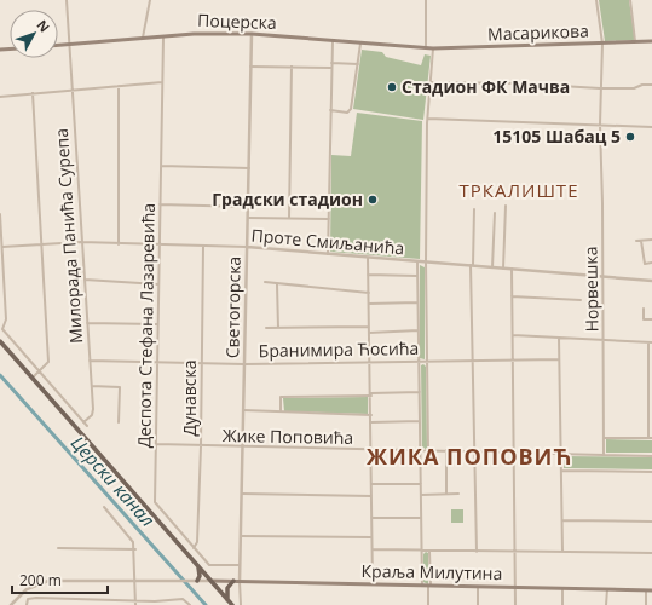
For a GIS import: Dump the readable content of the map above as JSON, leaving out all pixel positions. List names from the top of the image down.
{
  "streets": {
    "main road": ["Поцерска", "Масарикова", "Краља Милутина"],
    "street": [
      "Милорада Панића Сурепа",
      "Проте Смиљанића",
      "Норвешка",
      "Светогорска",
      "Деспота Стефана Лазаревића",
      "Бранимира Ћосића",
      "Дунавска",
      "Жике Поповића"
    ]
  },
  "crossings": [
    ["Поцерска", "Масарикова"],
    ["Поцерска", "Милорада Панића Сурепа"],
    ["Поцерска", "Светогорска"],
    ["Поцерска", "Деспота Стефана Лазаревића"],
    ["Масарикова", "Норвешка"],
    ["Милорада Панића Сурепа", "Проте Смиљанића"],
    ["Милорада Панића Сурепа", "Бранимира Ћосића"],
    ["Проте Смиљанића", "Норвешка"],
    ["Проте Смиљанића", "Светогорска"],
    ["Проте Смиљанића", "Деспота Стефана Лазаревића"],
    ["Проте Смиљанића", "Дунавска"],
    ["Норвешка", "Жике Поповића"],
    ["Светогорска", "Деспота Стефана Лазаревића"],
    ["Светогорска", "Бранимира Ћосића"],
    ["Светогорска", "Жике Поповића"],
    ["Светогорска", "Краља Милутина"],
    ["Деспота Стефана Лазаревића", "Бранимира Ћосића"],
    ["Деспота Стефана Лазаревића", "Дунавска"],
    ["Деспота Стефана Лазаревића", "Жике Поповића"],
    ["Бранимира Ћосића", "Дунавска"],
    ["Дунавска", "Жике Поповића"]
  ],
  "districts": ["ТРКАЛИШТЕ", "ЖИКА ПОПОВИЋ"],
  "water": ["Церски канал"],
  "places": ["Стадион ФК Мачва", "15105 Шабац 5", "Градски стадион"],
  "scale_bar": "200 m",
  "north": "top right"
}
